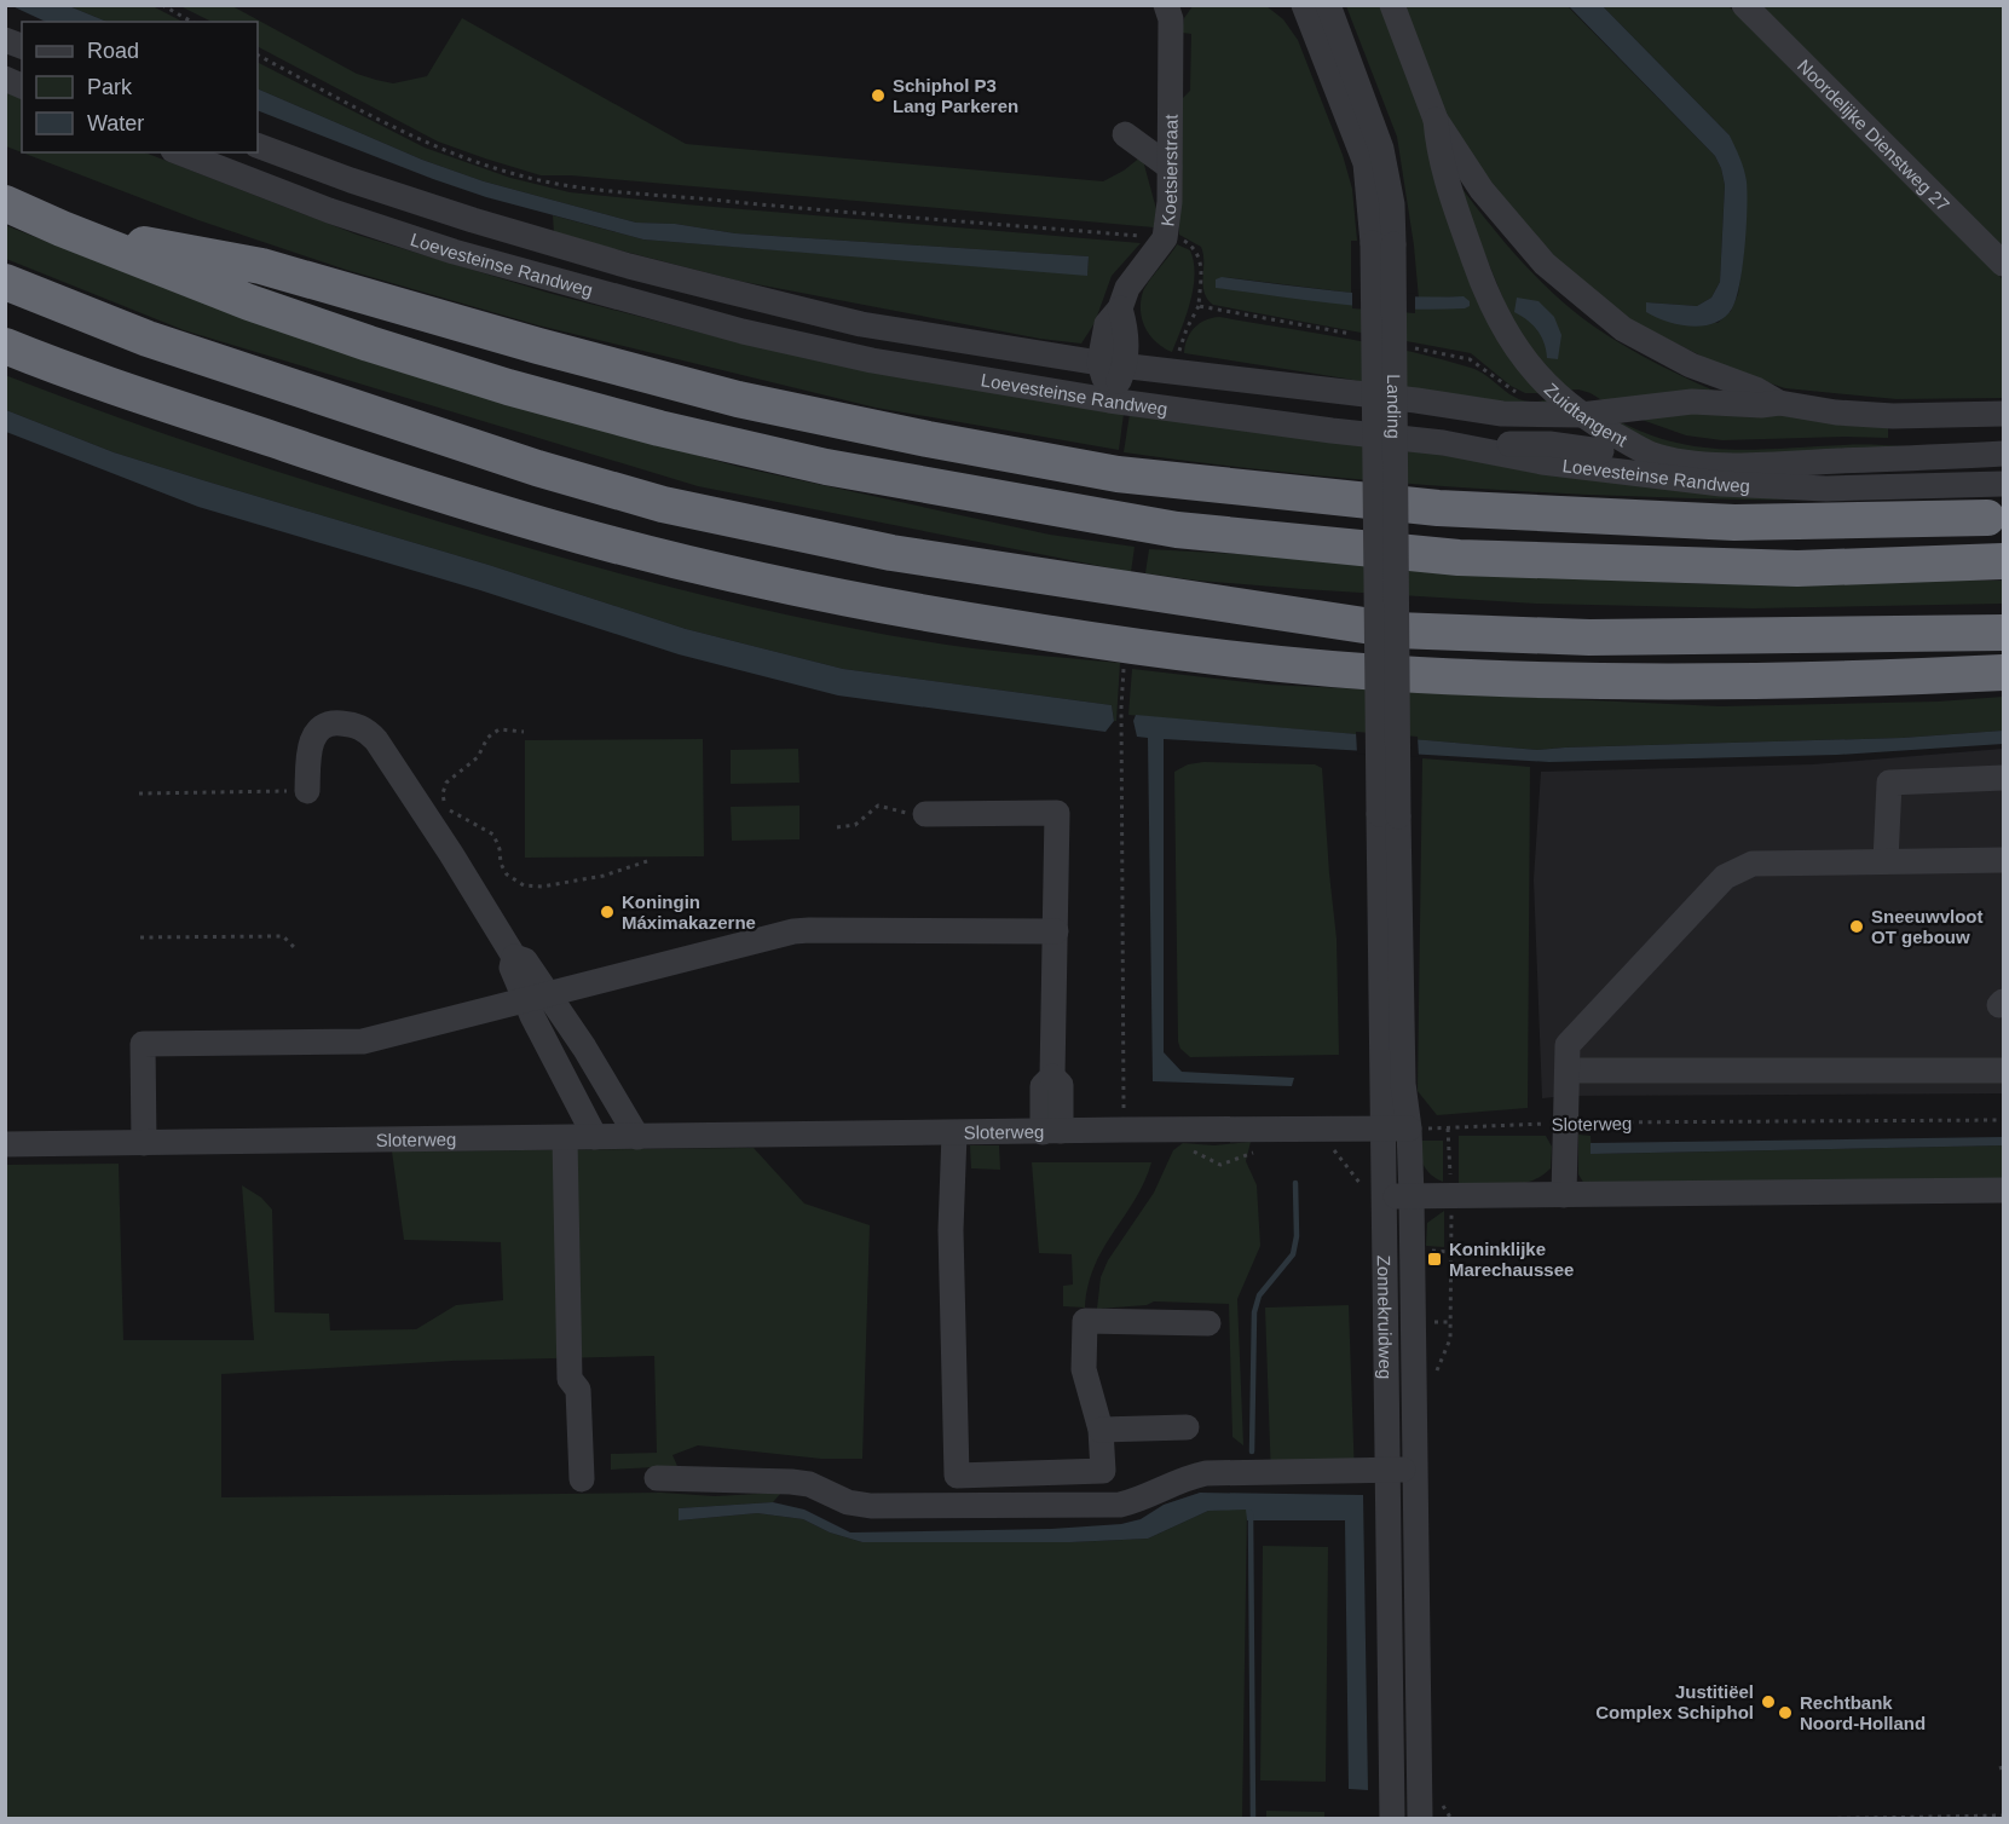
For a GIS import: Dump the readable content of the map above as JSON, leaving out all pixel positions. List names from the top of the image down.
{
  "streets": {
    "street": [
      "Noordelijke Dienstweg 27",
      "Koetsierstraat",
      "Loevesteinse Randweg",
      "Landing",
      "Zuidtangent",
      "Sloterweg",
      "Zonnekruidweg"
    ]
  },
  "crossings": [
    ["Koetsierstraat", "Loevesteinse Randweg"],
    ["Loevesteinse Randweg", "Zuidtangent"],
    ["Landing", "Zonnekruidweg"],
    ["Sloterweg", "Zonnekruidweg"]
  ],
  "places": {
    "other": [
      "Schiphol P3 Lang Parkeren",
      "Koningin Máximakazerne",
      "Sneeuwvloot OT gebouw",
      "Justitiëel Complex Schiphol",
      "Rechtbank Noord-Holland"
    ],
    "transit": ["Koninklijke Marechaussee"]
  },
  "legend": ["Road", "Park", "Water"]
}
